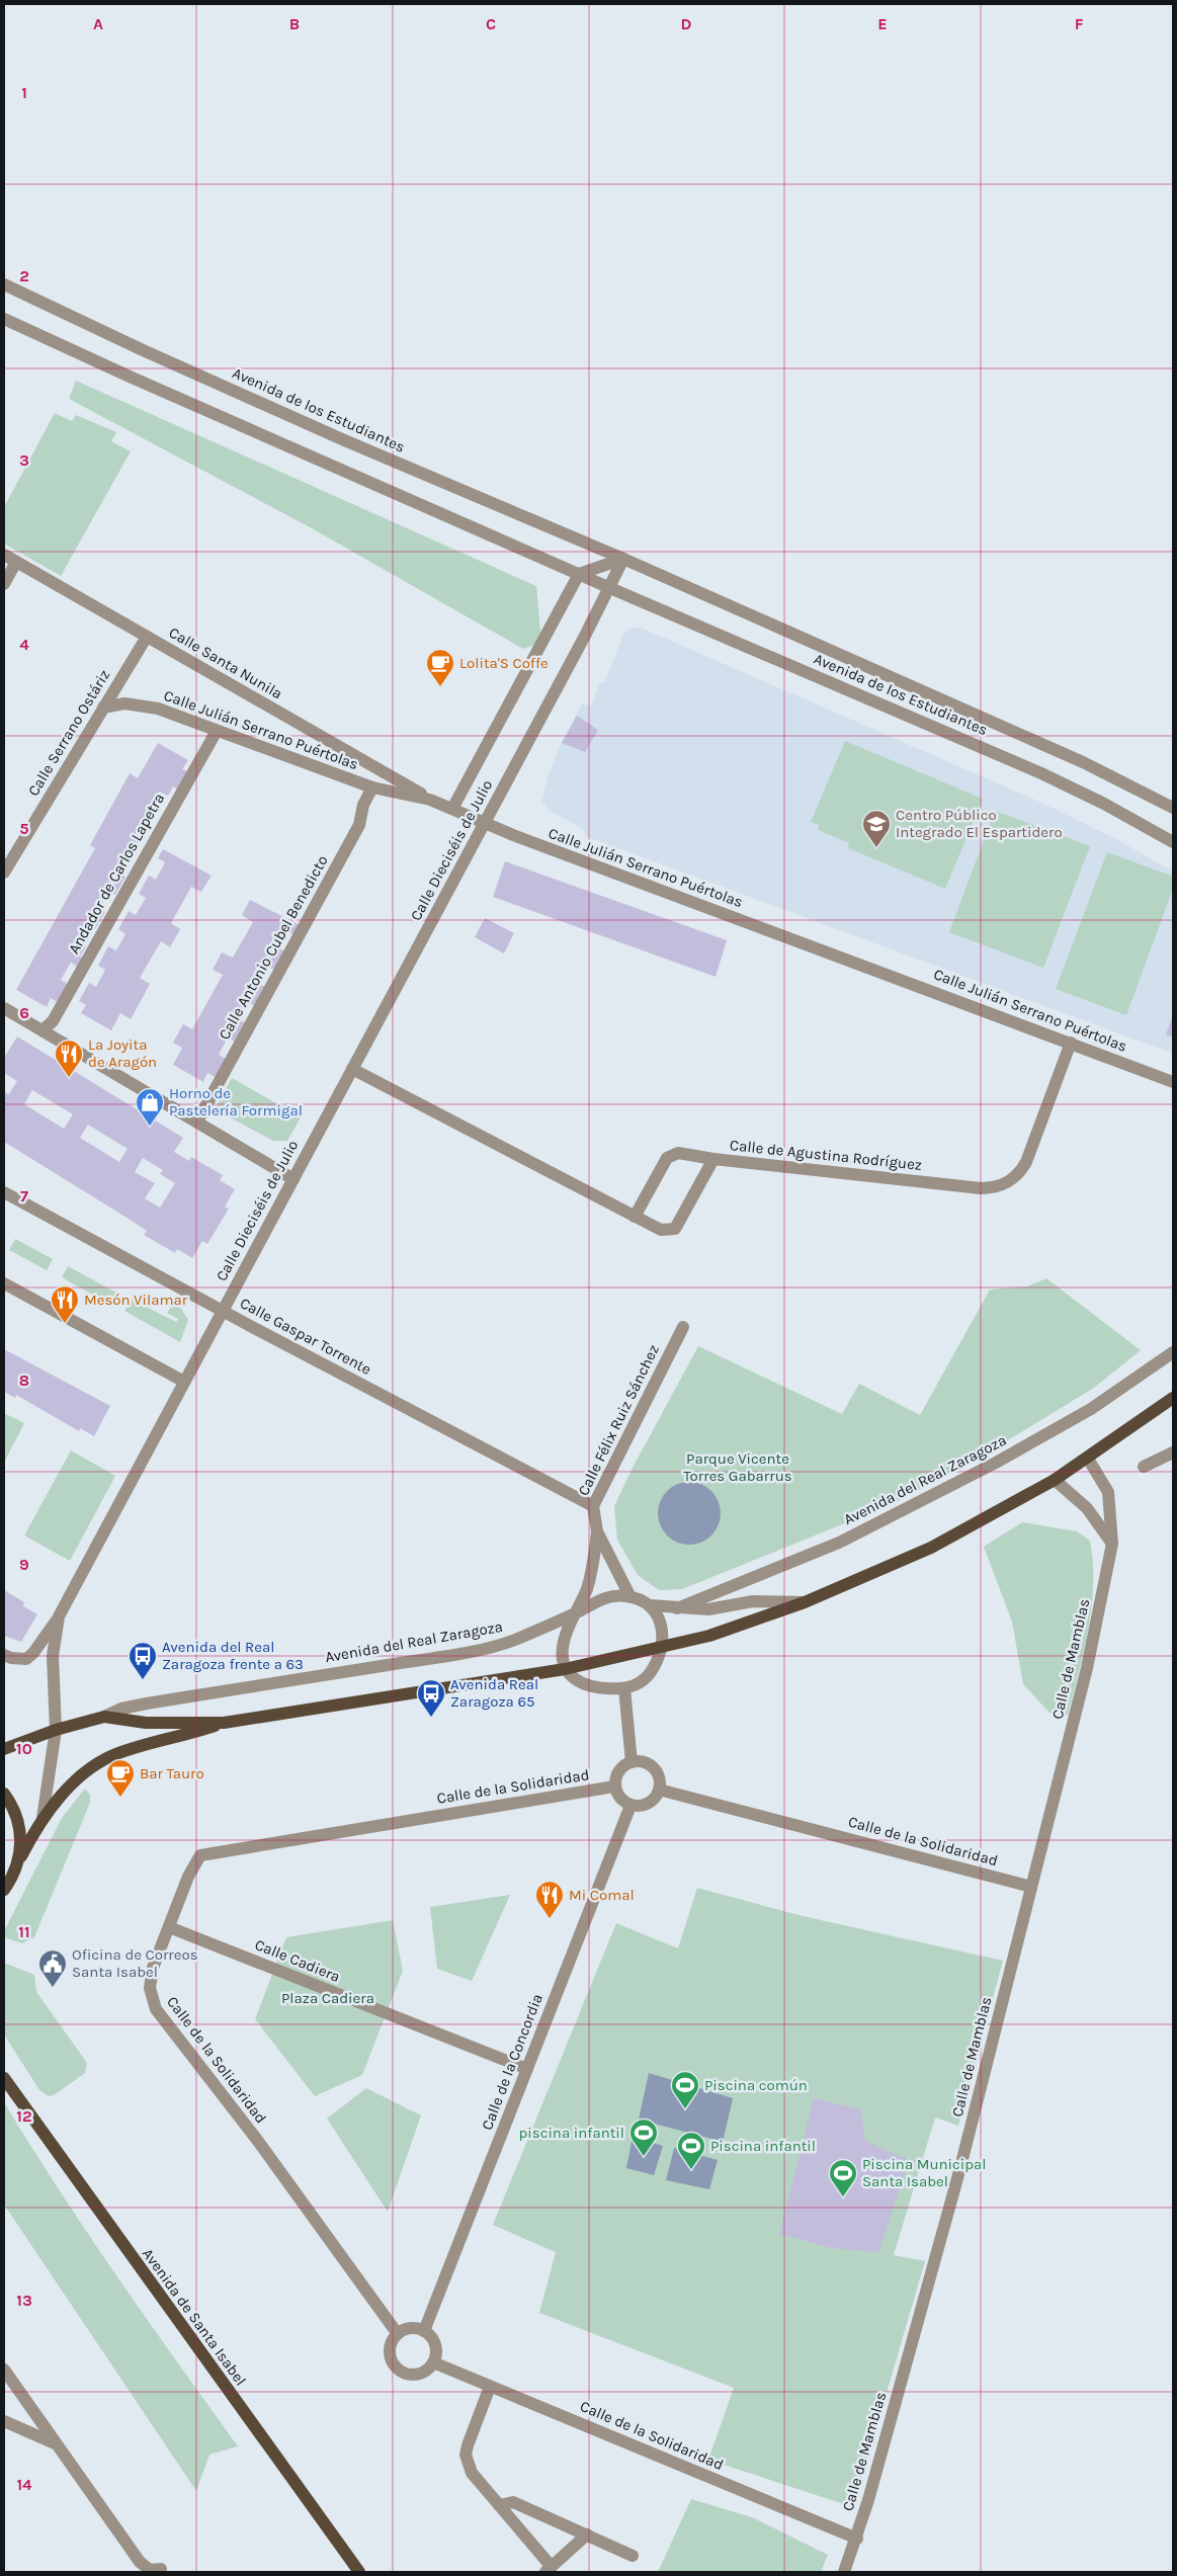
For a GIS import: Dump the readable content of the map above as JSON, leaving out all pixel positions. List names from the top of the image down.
{
  "streets": {
    "main road": ["Avenida del Real Zaragoza", "Avenida de Santa Isabel"],
    "street": [
      "Avenida de los Estudiantes",
      "Calle Santa Nunila",
      "Calle Julián Serrano Puértolas",
      "Calle Serrano Ostáriz",
      "Calle Dieciséis de Julio",
      "Andador de Carlos Lapetra",
      "Calle Antonio Cubel Benedicto",
      "Calle de Agustina Rodríguez",
      "Calle Gaspar Torrente",
      "Calle Félix Ruiz Sánchez",
      "Calle de Mamblas",
      "Calle de la Solidaridad",
      "Calle Cadiera",
      "Calle de la Concordia"
    ]
  },
  "crossings": [
    ["Avenida de los Estudiantes", "Calle Dieciséis de Julio"],
    ["Calle Santa Nunila", "Calle Julián Serrano Puértolas"],
    ["Calle Santa Nunila", "Calle Serrano Ostáriz"],
    ["Calle Julián Serrano Puértolas", "Calle Serrano Ostáriz"],
    ["Calle Julián Serrano Puértolas", "Calle Dieciséis de Julio"],
    ["Calle Julián Serrano Puértolas", "Andador de Carlos Lapetra"],
    ["Calle Julián Serrano Puértolas", "Calle Antonio Cubel Benedicto"],
    ["Calle Julián Serrano Puértolas", "Calle de Agustina Rodríguez"],
    ["Calle Dieciséis de Julio", "Calle de Agustina Rodríguez"],
    ["Calle Dieciséis de Julio", "Calle Gaspar Torrente"],
    ["Calle Dieciséis de Julio", "Avenida del Real Zaragoza"],
    ["Calle Gaspar Torrente", "Calle Félix Ruiz Sánchez"],
    ["Calle Félix Ruiz Sánchez", "Avenida del Real Zaragoza"],
    ["Avenida del Real Zaragoza", "Calle de Mamblas"],
    ["Calle de Mamblas", "Calle de la Solidaridad"],
    ["Calle de la Solidaridad", "Calle Cadiera"],
    ["Calle de la Solidaridad", "Calle de la Concordia"],
    ["Calle Cadiera", "Calle de la Concordia"]
  ],
  "parks": ["Parque Vicente Torres Gabarrus", "Plaza Cadiera"],
  "places": {
    "cafe": ["Lolita'S Coffe", "Bar Tauro"],
    "school or university": ["Centro Público Integrado El Espartidero"],
    "restaurant": ["La Joyita de Aragón", "Mesón Vilamar", "Mi Comal"],
    "shop": ["Horno de Pastelería Formigal"],
    "bus stop": ["Avenida del Real Zaragoza frente a 63", "Avenida Real Zaragoza 65"],
    "public building": ["Oficina de Correos Santa Isabel"],
    "sports": [
      "Piscina común",
      "piscina infantil",
      "Piscina infantil",
      "Piscina Municipal Santa Isabel"
    ]
  },
  "grid": {
    "columns": [
      "A",
      "B",
      "C",
      "D",
      "E",
      "F"
    ],
    "rows": [
      "1",
      "2",
      "3",
      "4",
      "5",
      "6",
      "7",
      "8",
      "9",
      "10",
      "11",
      "12",
      "13",
      "14"
    ]
  }
}
